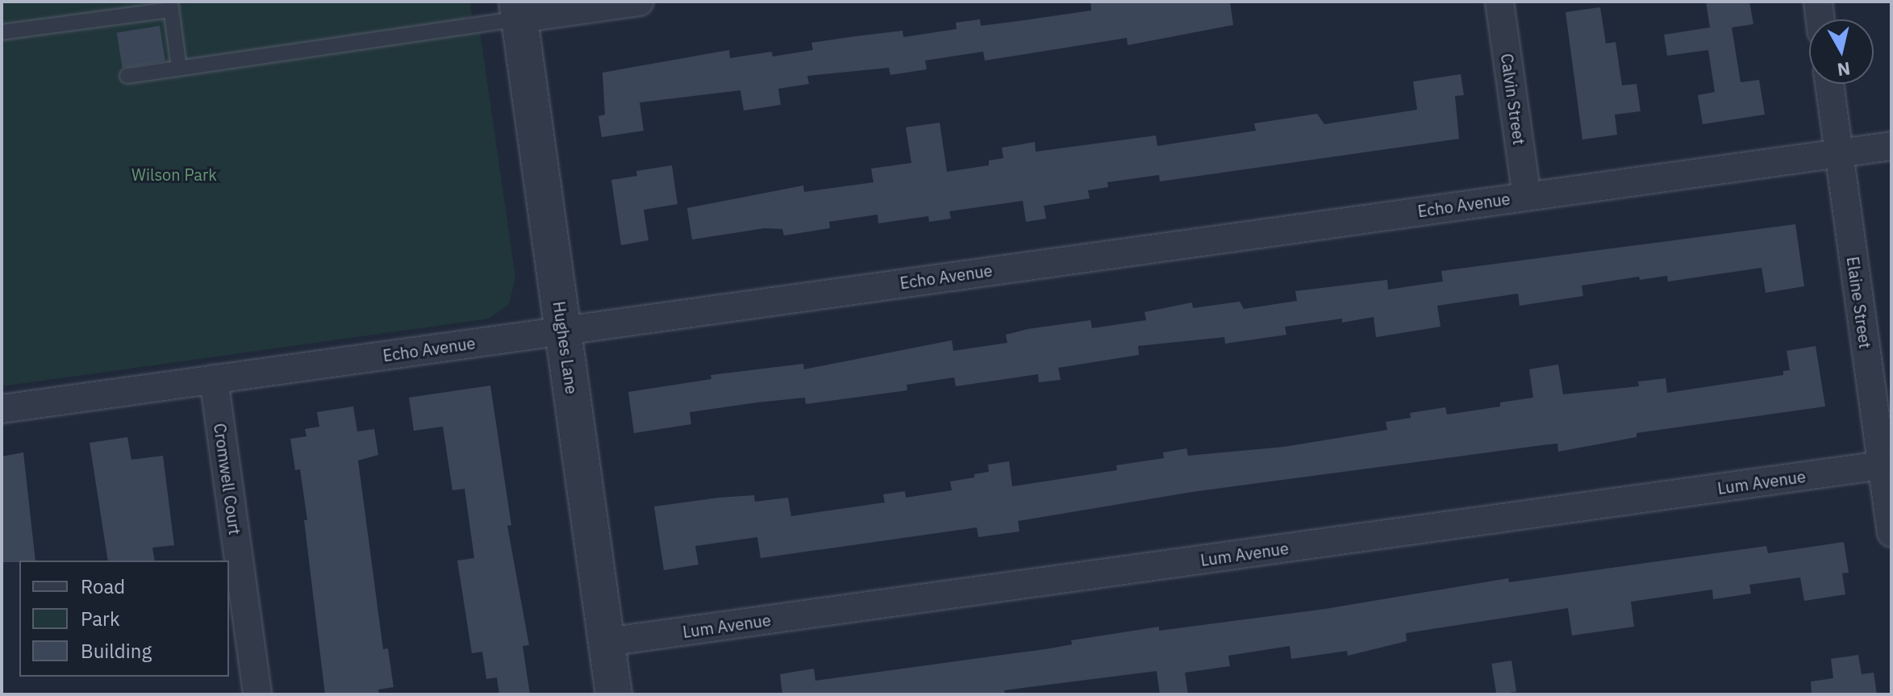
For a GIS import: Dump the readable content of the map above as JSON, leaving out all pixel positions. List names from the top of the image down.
{
  "streets": {
    "street": [
      "Calvin Street",
      "Echo Avenue",
      "Elaine Street",
      "Hughes Lane",
      "Cromwell Court",
      "Lum Avenue"
    ]
  },
  "crossings": [
    ["Calvin Street", "Echo Avenue"],
    ["Echo Avenue", "Elaine Street"],
    ["Echo Avenue", "Hughes Lane"],
    ["Echo Avenue", "Cromwell Court"],
    ["Elaine Street", "Lum Avenue"],
    ["Hughes Lane", "Lum Avenue"]
  ],
  "parks": ["Wilson Park"],
  "legend": ["Road", "Park", "Building"],
  "north": "bottom"
}
